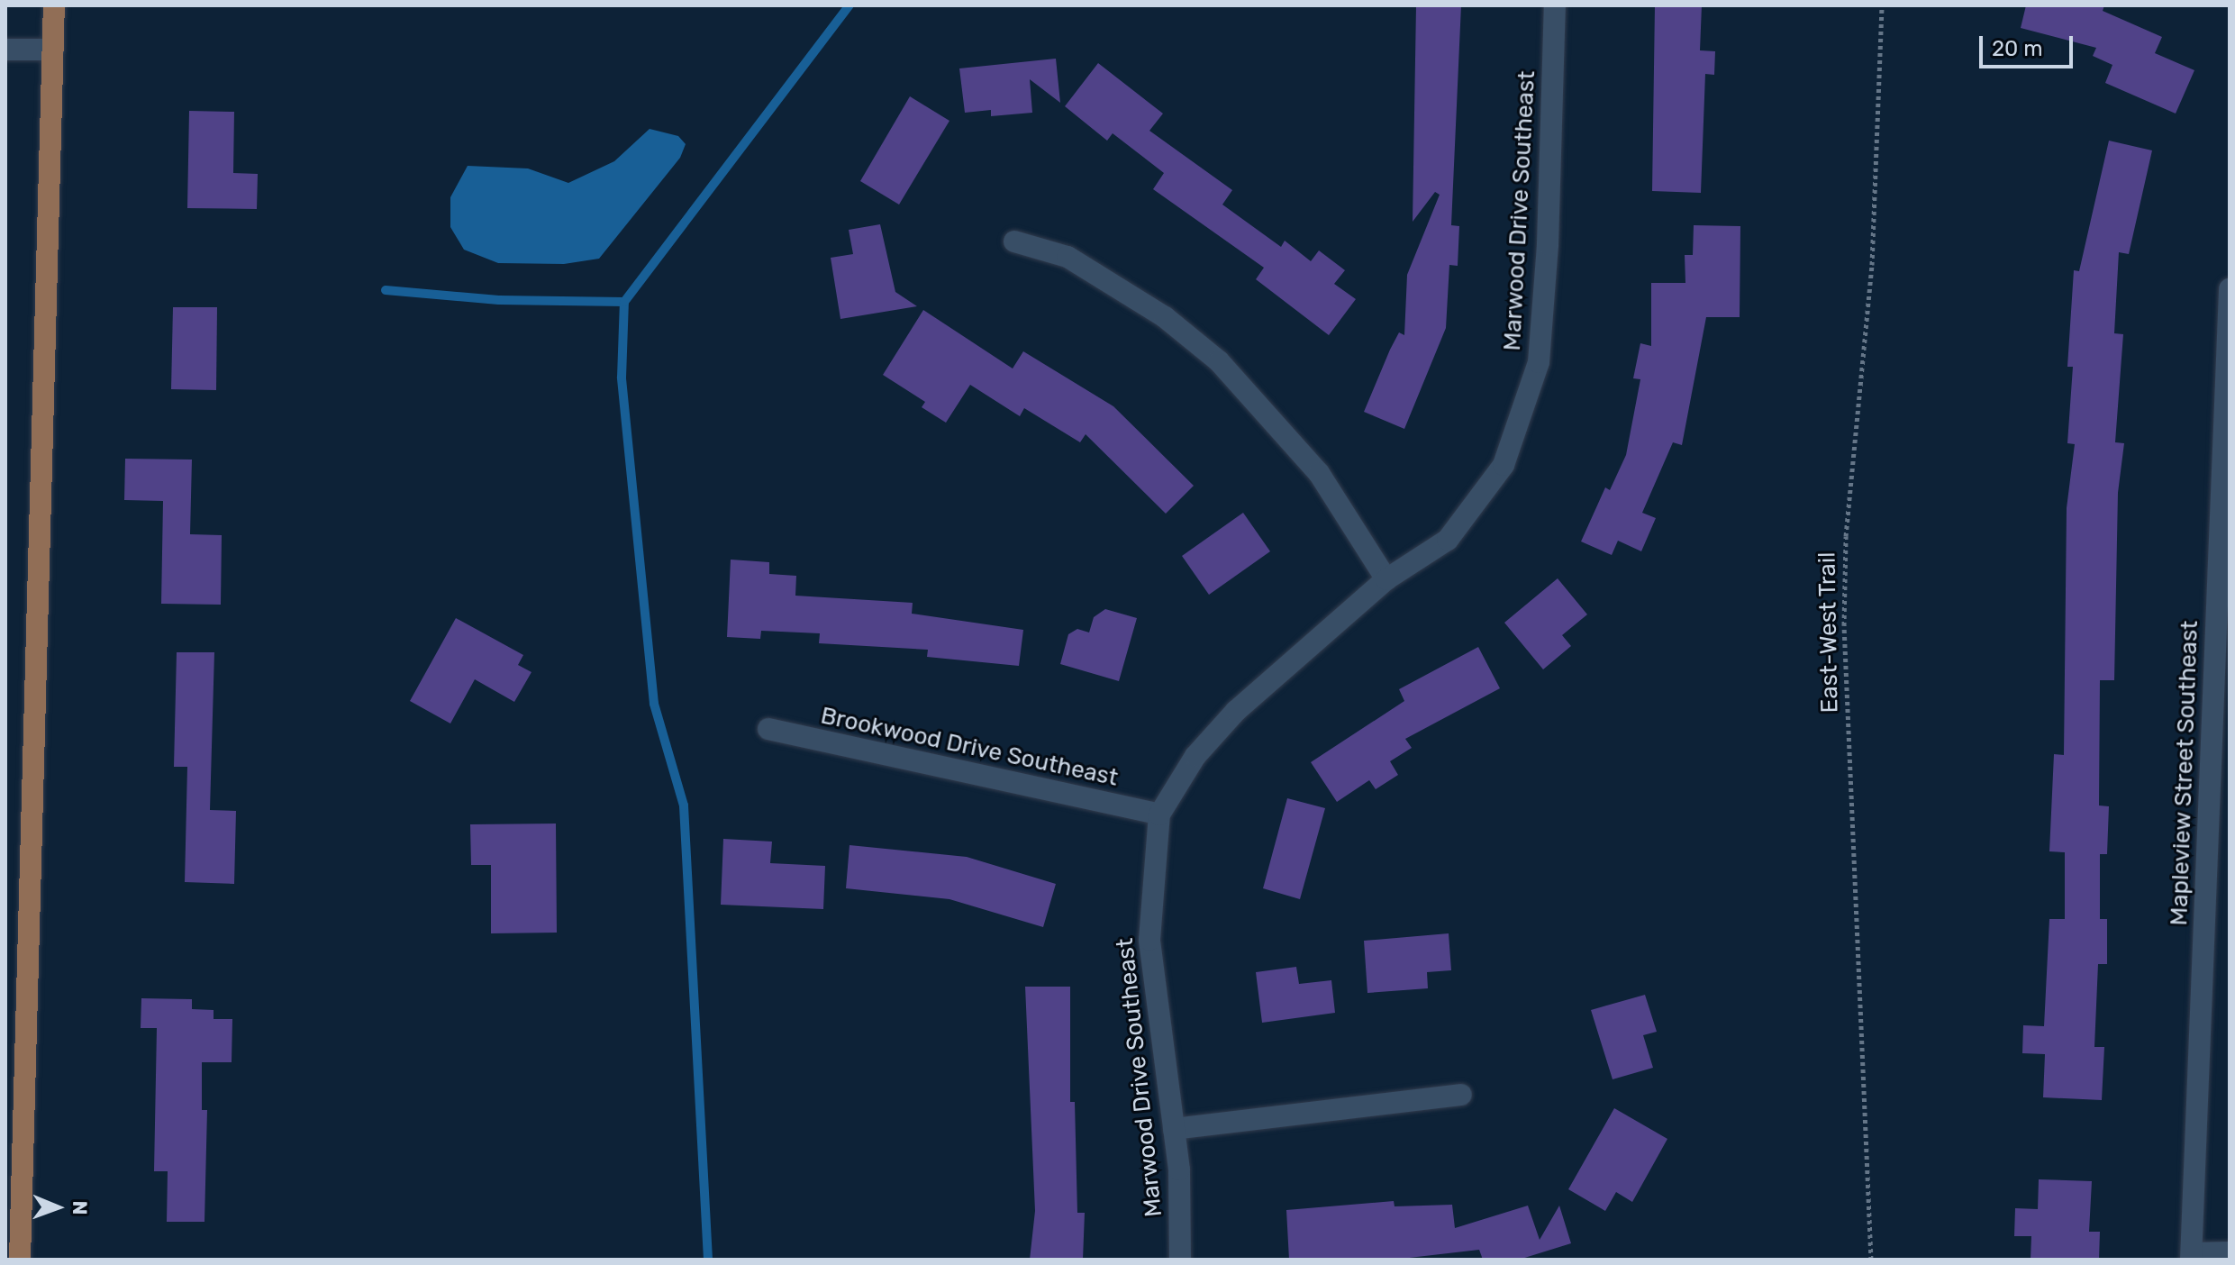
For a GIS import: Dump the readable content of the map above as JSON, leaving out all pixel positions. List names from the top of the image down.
{
  "streets": {
    "street": ["Marwood Drive Southeast", "Brookwood Drive Southeast", "Mapleview Street Southeast"],
    "path": ["East-West Trail"]
  },
  "crossings": [
    ["Marwood Drive Southeast", "Brookwood Drive Southeast"]
  ],
  "scale_bar": "20 m",
  "north": "right"
}
